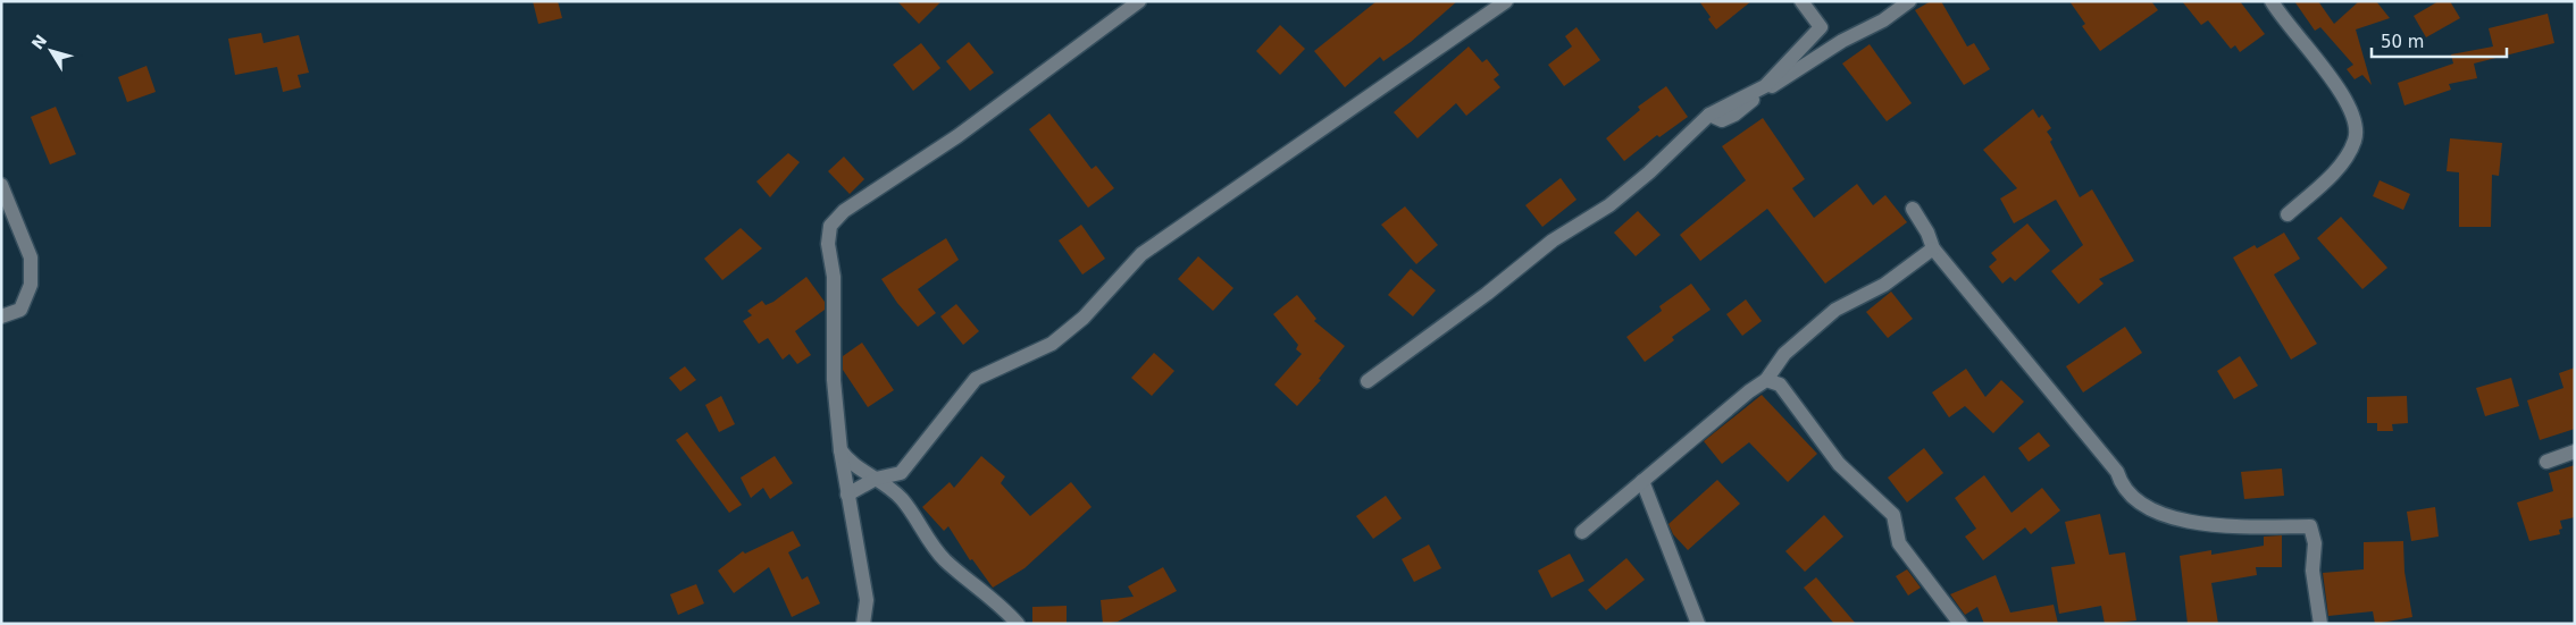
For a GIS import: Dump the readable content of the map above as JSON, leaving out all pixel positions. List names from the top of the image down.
{
  "scale_bar": "50 m",
  "north": "top left"
}
